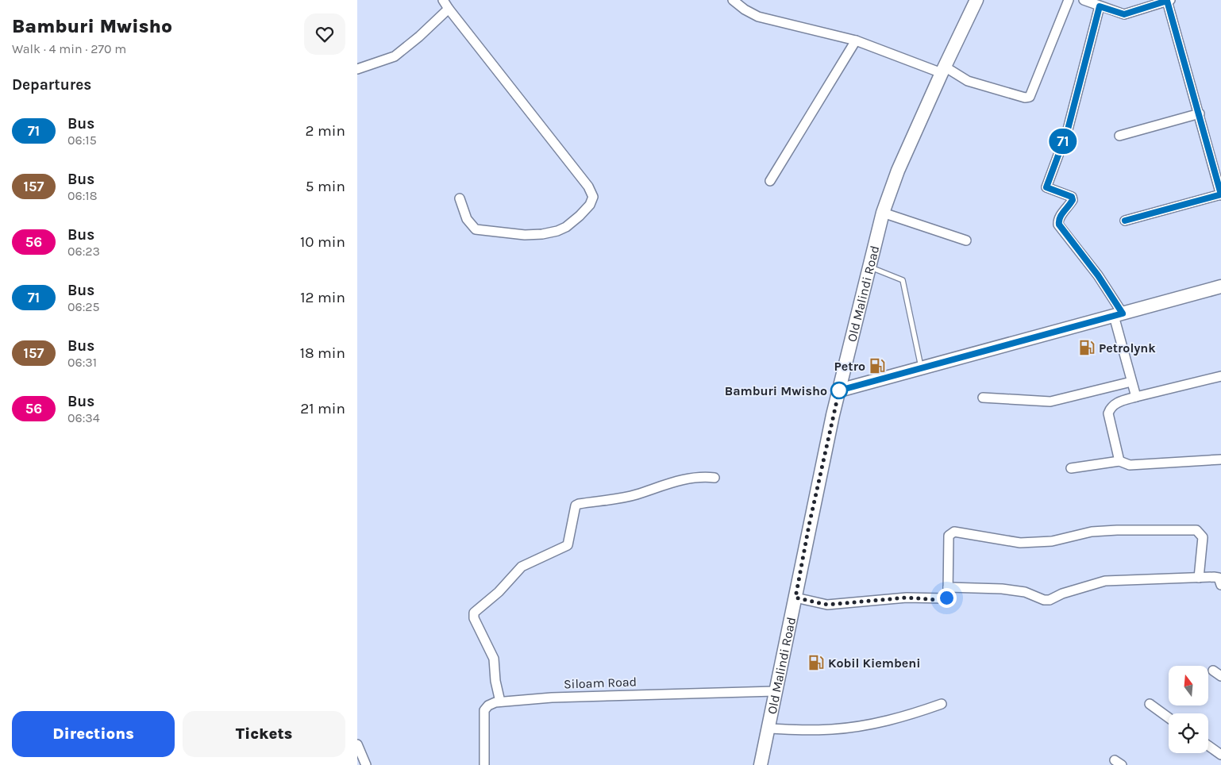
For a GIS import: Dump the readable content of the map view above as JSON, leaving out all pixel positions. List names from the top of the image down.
{
  "streets": {
    "main road": ["Old Malindi Road"],
    "street": ["Siloam Road"]
  },
  "crossings": [
    ["Old Malindi Road", "Siloam Road"]
  ],
  "places": {
    "fuel station": ["Petrolynk", "Petro", "Kobil Kiembeni"],
    "other": ["Bamburi Mwisho"]
  },
  "lines": ["bus line 71"],
  "north": "top",
  "page": {
    "heading": [
      ["Bamburi Mwisho", "Walk · 4 min · 270 m"],
      "Departures"
    ],
    "on_map": "71",
    "list": [
      {
        "mark": "71",
        "name": "Bus",
        "note": "06:15",
        "value": "2 min"
      },
      {
        "mark": "157",
        "name": "Bus",
        "note": "06:18",
        "value": "5 min"
      },
      {
        "mark": "56",
        "name": "Bus",
        "note": "06:23",
        "value": "10 min"
      },
      {
        "mark": "71",
        "name": "Bus",
        "note": "06:25",
        "value": "12 min"
      },
      {
        "mark": "157",
        "name": "Bus",
        "note": "06:31",
        "value": "18 min"
      },
      {
        "mark": "56",
        "name": "Bus",
        "note": "06:34",
        "value": "21 min"
      }
    ],
    "buttons": ["Directions", "Tickets"]
  }
}
